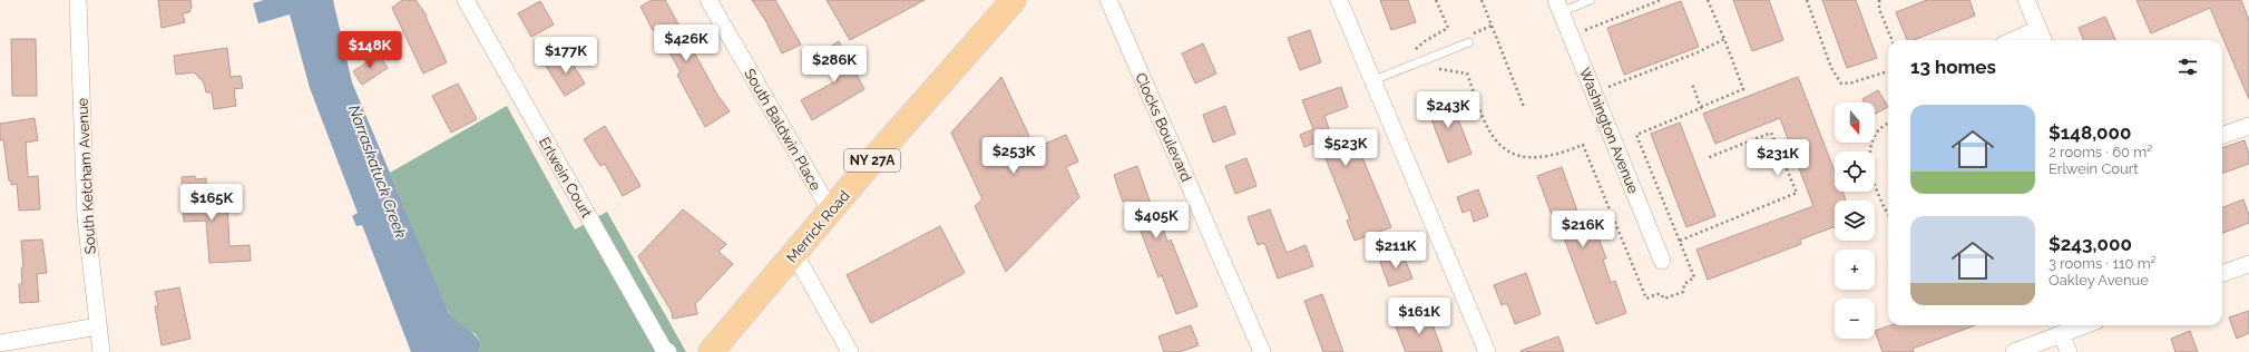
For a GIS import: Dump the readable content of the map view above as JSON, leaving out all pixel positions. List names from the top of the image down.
{
  "streets": {
    "main road": ["NY 27A", "Merrick Road"],
    "street": [
      "Clocks Boulevard",
      "South Baldwin Place",
      "Washington Avenue",
      "South Ketcham Avenue",
      "Erlwein Court"
    ]
  },
  "crossings": [
    ["South Baldwin Place", "Merrick Road"]
  ],
  "water": ["Narraskatuck Creek"],
  "north": "bottom",
  "page": {
    "price": [
      "$426K",
      "$148K",
      "$177K",
      "$286K",
      "$243K",
      "$523K",
      "$253K",
      "$231K",
      "$165K",
      "$405K",
      "$216K",
      "$211K",
      "$161K"
    ],
    "heading": "13 homes",
    "list": [
      {
        "name": "$148,000",
        "note": "2 rooms · 60 m² · Erlwein Court"
      },
      {
        "name": "$243,000",
        "note": "3 rooms · 110 m² · Oakley Avenue"
      }
    ],
    "map_buttons": ["+", "−"]
  }
}
